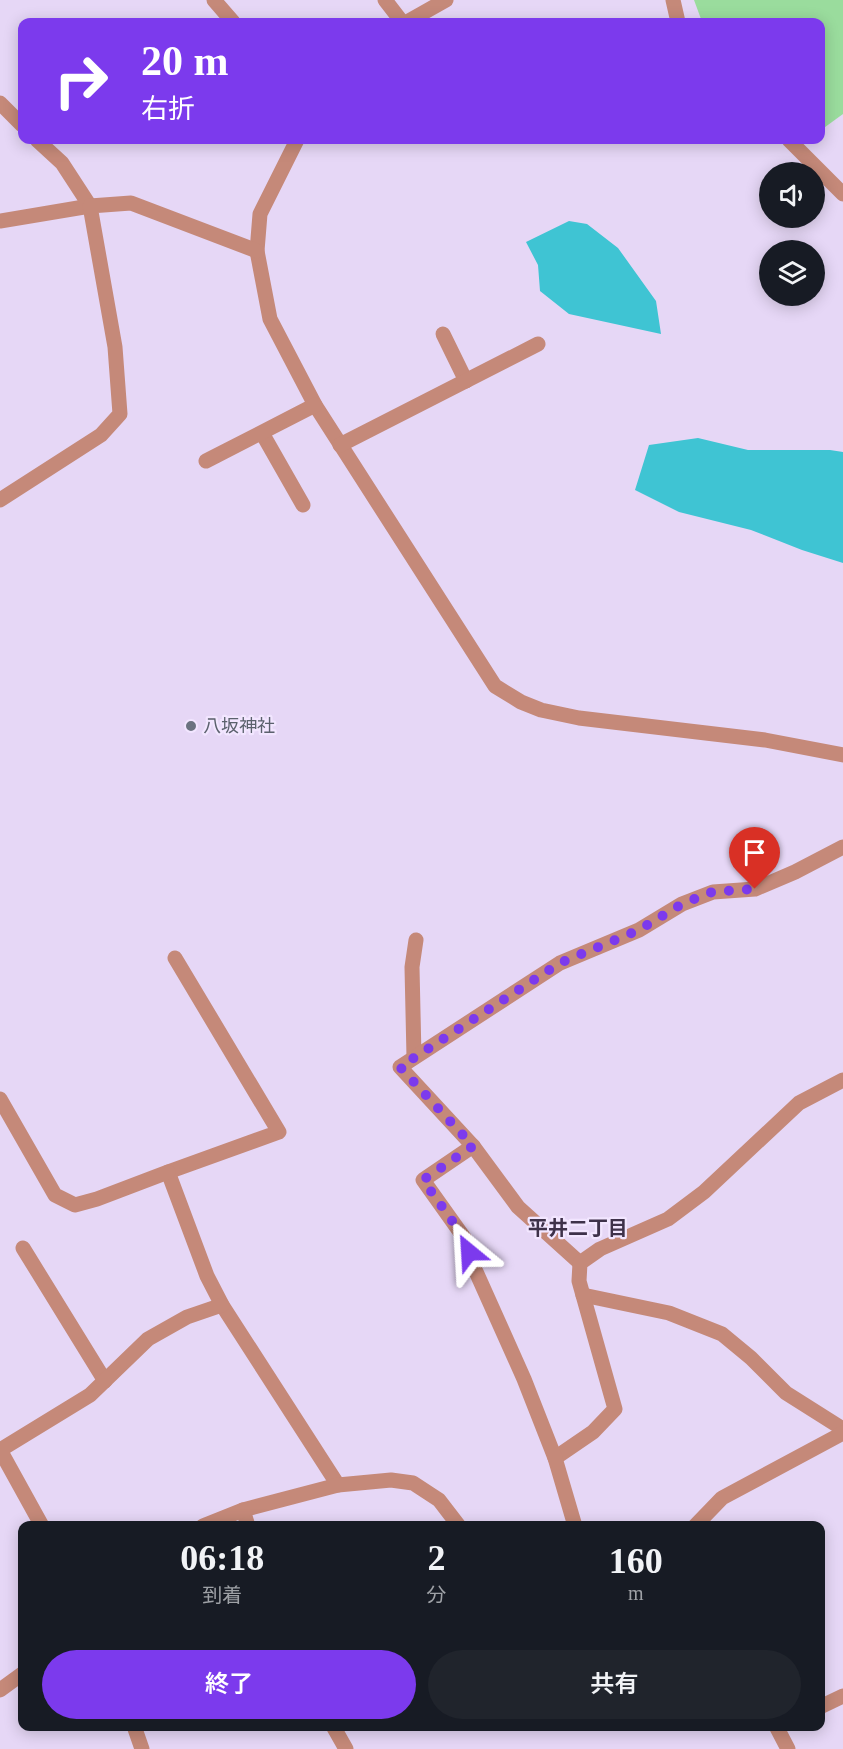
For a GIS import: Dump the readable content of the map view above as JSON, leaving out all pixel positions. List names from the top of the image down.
{
  "districts": ["平井二丁目"],
  "places": ["八坂神社"],
  "page": {
    "turn": ["20 m", "右折"],
    "eta": [
      "06:18",
      "到着",
      "2",
      "分",
      "160",
      "m"
    ],
    "buttons": ["終了", "共有"]
  }
}
